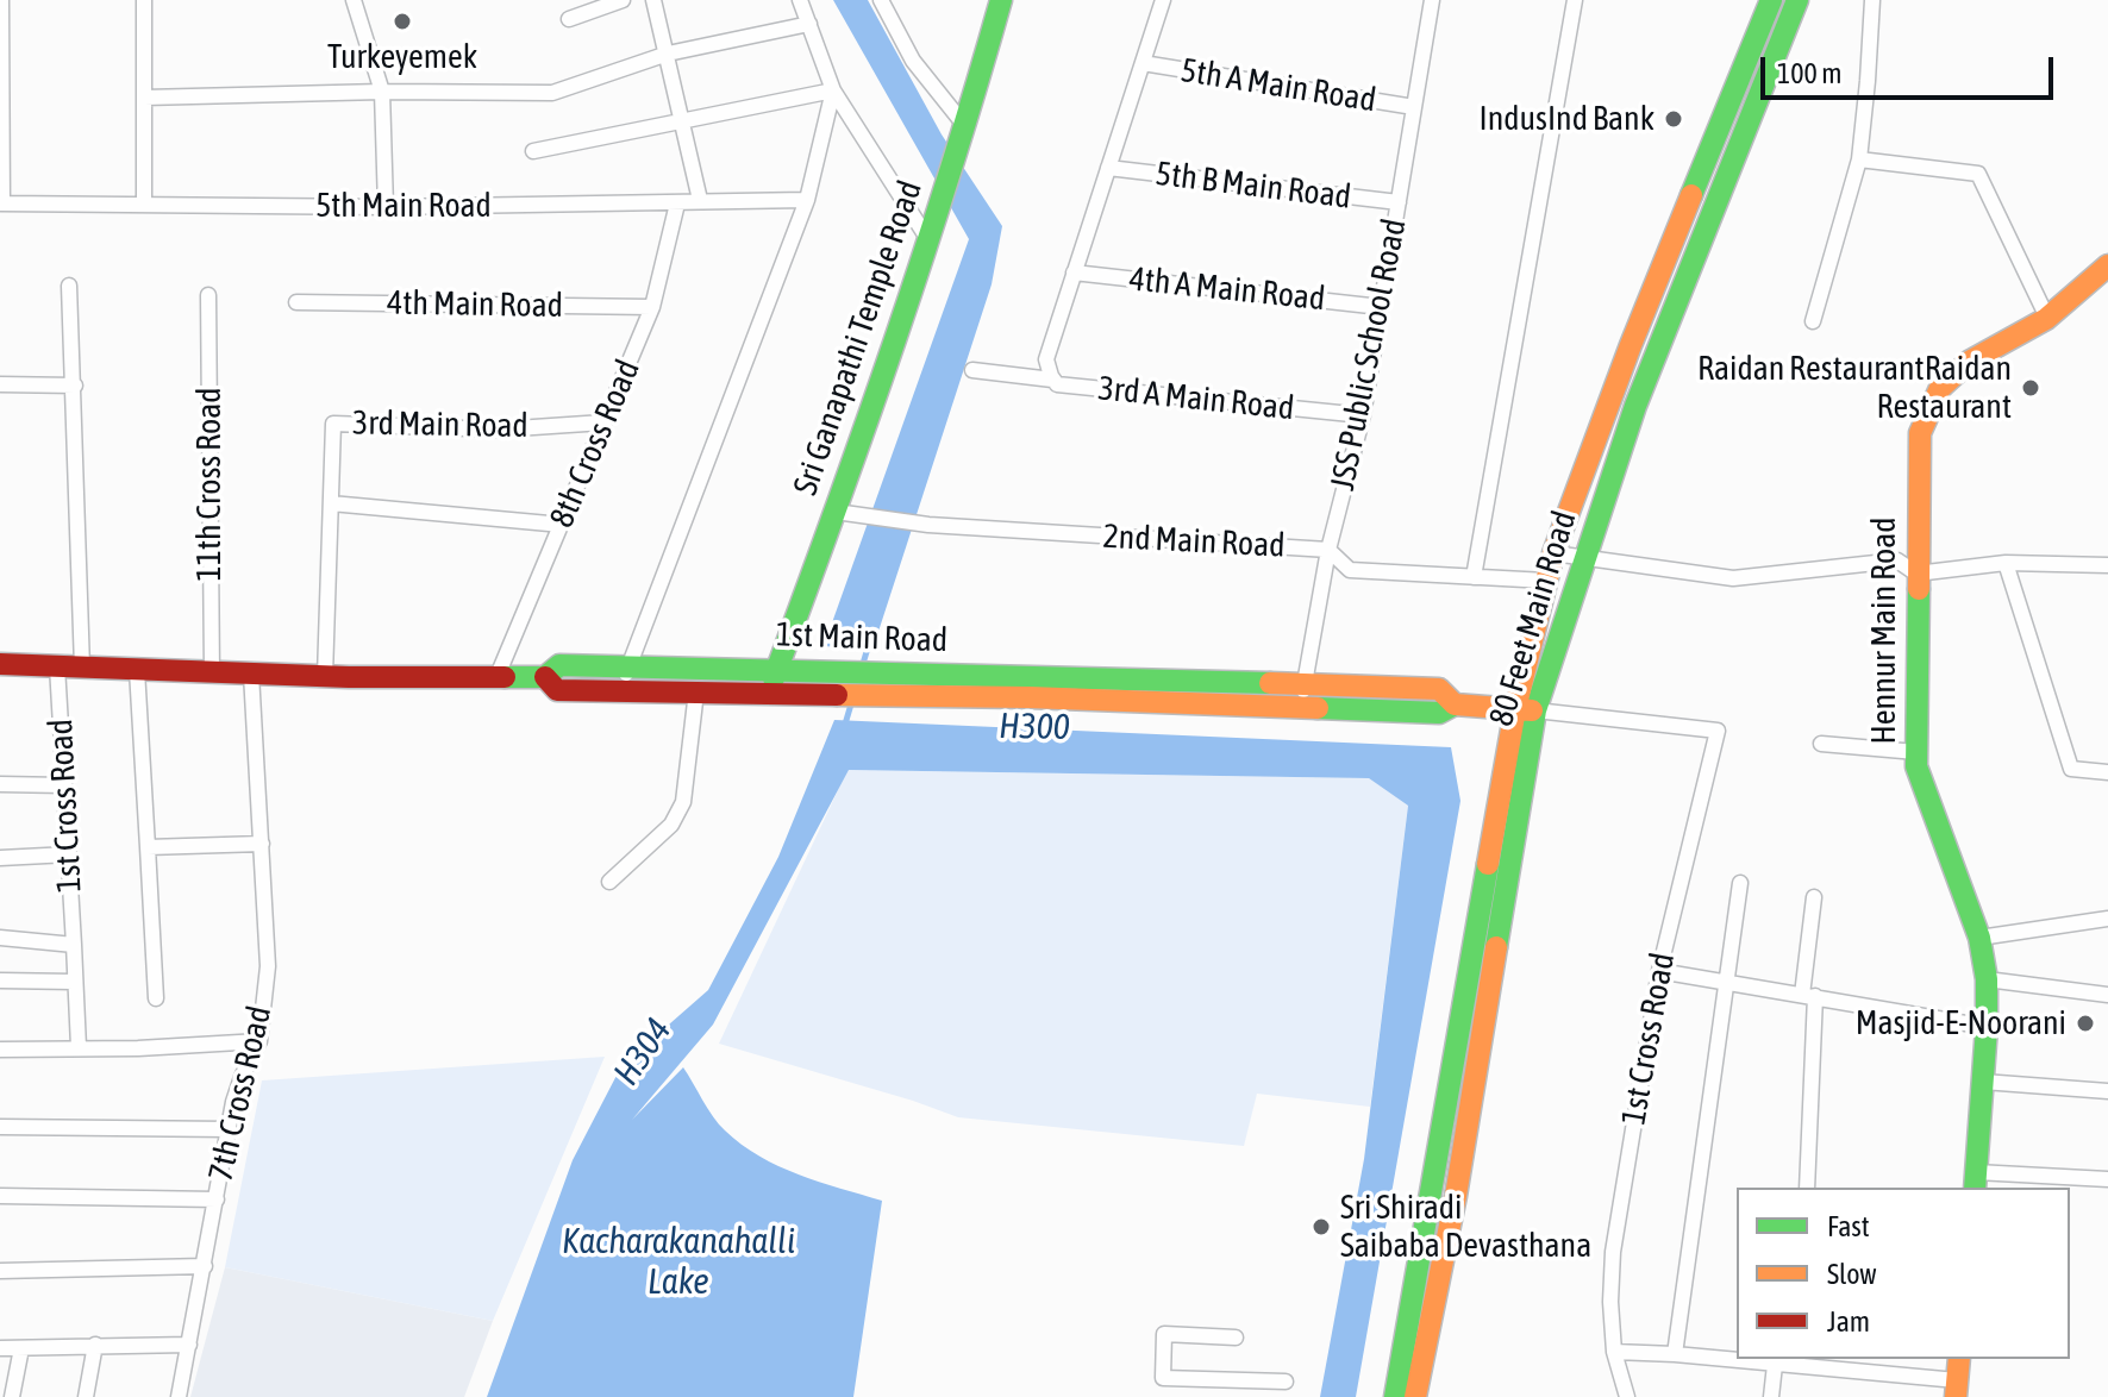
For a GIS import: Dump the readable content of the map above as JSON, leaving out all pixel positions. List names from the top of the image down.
{
  "streets": {
    "main road": [
      "Sri Ganapathi Temple Road",
      "80 Feet Main Road",
      "Hennur Main Road",
      "1st Main Road"
    ],
    "street": [
      "5th A Main Road",
      "5th B Main Road",
      "5th Main Road",
      "4th A Main Road",
      "4th Main Road",
      "JSS Public School Road",
      "3rd A Main Road",
      "3rd Main Road",
      "8th Cross Road",
      "11th Cross Road",
      "2nd Main Road",
      "1st Cross Road",
      "7th Cross Road"
    ]
  },
  "crossings": [
    ["5th A Main Road", "JSS Public School Road"],
    ["5th B Main Road", "JSS Public School Road"],
    ["5th Main Road", "8th Cross Road"],
    ["4th A Main Road", "JSS Public School Road"],
    ["4th A Main Road", "3rd A Main Road"],
    ["4th Main Road", "8th Cross Road"],
    ["Sri Ganapathi Temple Road", "2nd Main Road"],
    ["Sri Ganapathi Temple Road", "1st Main Road"],
    ["JSS Public School Road", "3rd A Main Road"],
    ["JSS Public School Road", "2nd Main Road"],
    ["JSS Public School Road", "1st Main Road"],
    ["3rd Main Road", "8th Cross Road"],
    ["8th Cross Road", "1st Main Road"],
    ["11th Cross Road", "1st Main Road"],
    ["2nd Main Road", "80 Feet Main Road"],
    ["80 Feet Main Road", "1st Main Road"],
    ["1st Main Road", "1st Cross Road"],
    ["1st Main Road", "7th Cross Road"]
  ],
  "water": ["H300", "H304", "Kacharakanahalli Lake"],
  "places": [
    "Turkeyemek",
    "IndusInd Bank",
    "Raidan RestaurantRaidan Restaurant",
    "Masjid-E-Noorani",
    "Sri Shiradi Saibaba Devasthana"
  ],
  "legend": ["Fast", "Slow", "Jam"],
  "scale_bar": "100 m"
}
